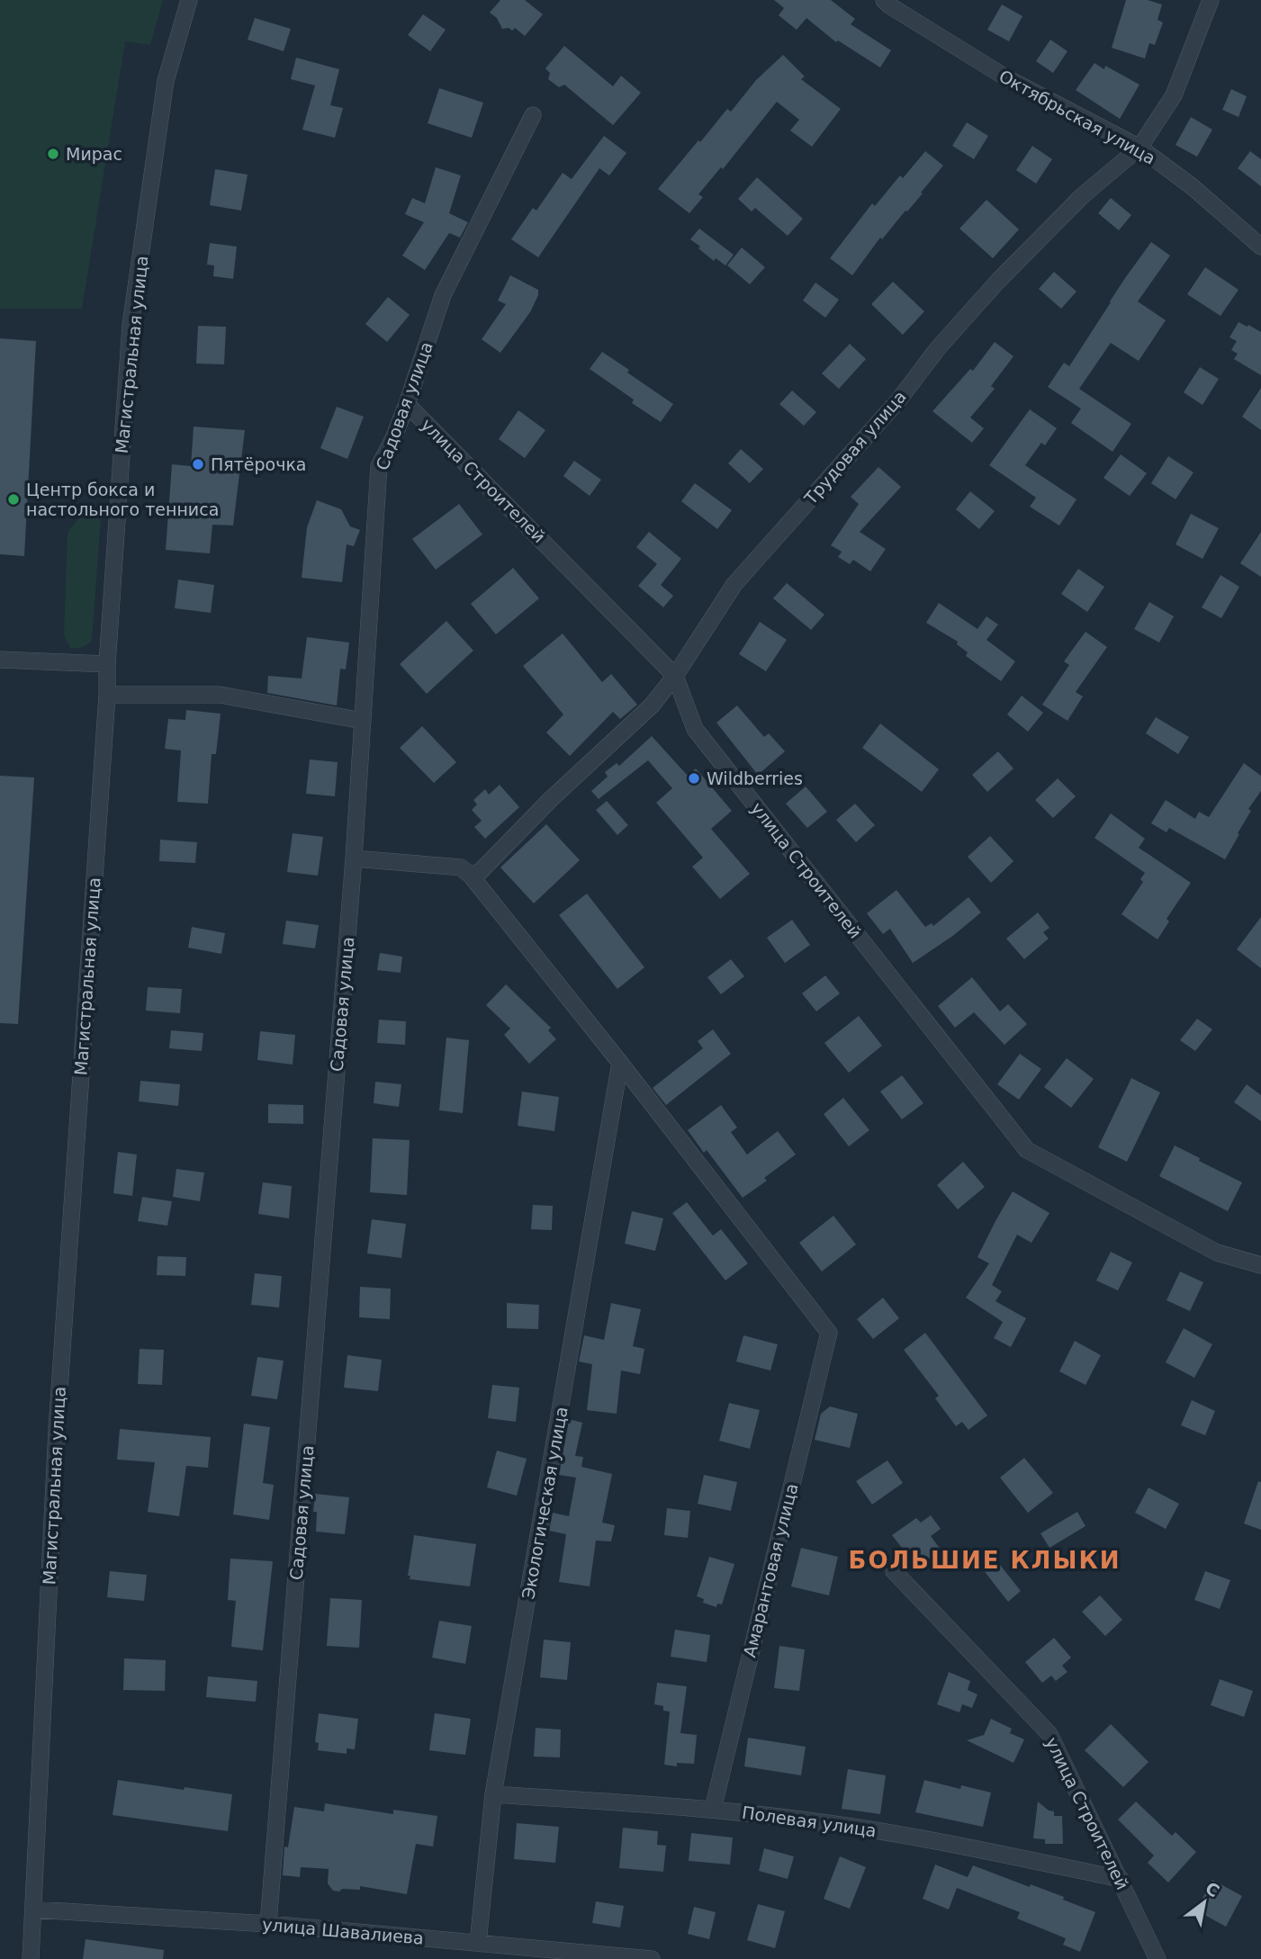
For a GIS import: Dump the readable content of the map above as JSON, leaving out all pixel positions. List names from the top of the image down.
{
  "streets": {
    "street": [
      "Октябрьская улица",
      "Магистральная улица",
      "Садовая улица",
      "Трудовая улица",
      "улица Строителей",
      "Экологическая улица",
      "Амарантовая улица",
      "Полевая улица",
      "улица Шавалиева"
    ]
  },
  "crossings": [
    ["Октябрьская улица", "Трудовая улица"],
    ["Магистральная улица", "улица Шавалиева"],
    ["Садовая улица", "улица Строителей"],
    ["Садовая улица", "улица Шавалиева"],
    ["Трудовая улица", "улица Строителей"],
    ["улица Строителей", "Полевая улица"],
    ["Экологическая улица", "Амарантовая улица"],
    ["Экологическая улица", "Полевая улица"],
    ["Экологическая улица", "улица Шавалиева"],
    ["Амарантовая улица", "Полевая улица"]
  ],
  "districts": ["БОЛЬШИЕ КЛЫКИ"],
  "places": [
    "Мирас",
    "Пятёрочка",
    "Центр бокса и настольного тенниса",
    "Wildberries"
  ],
  "north": "top right"
}
